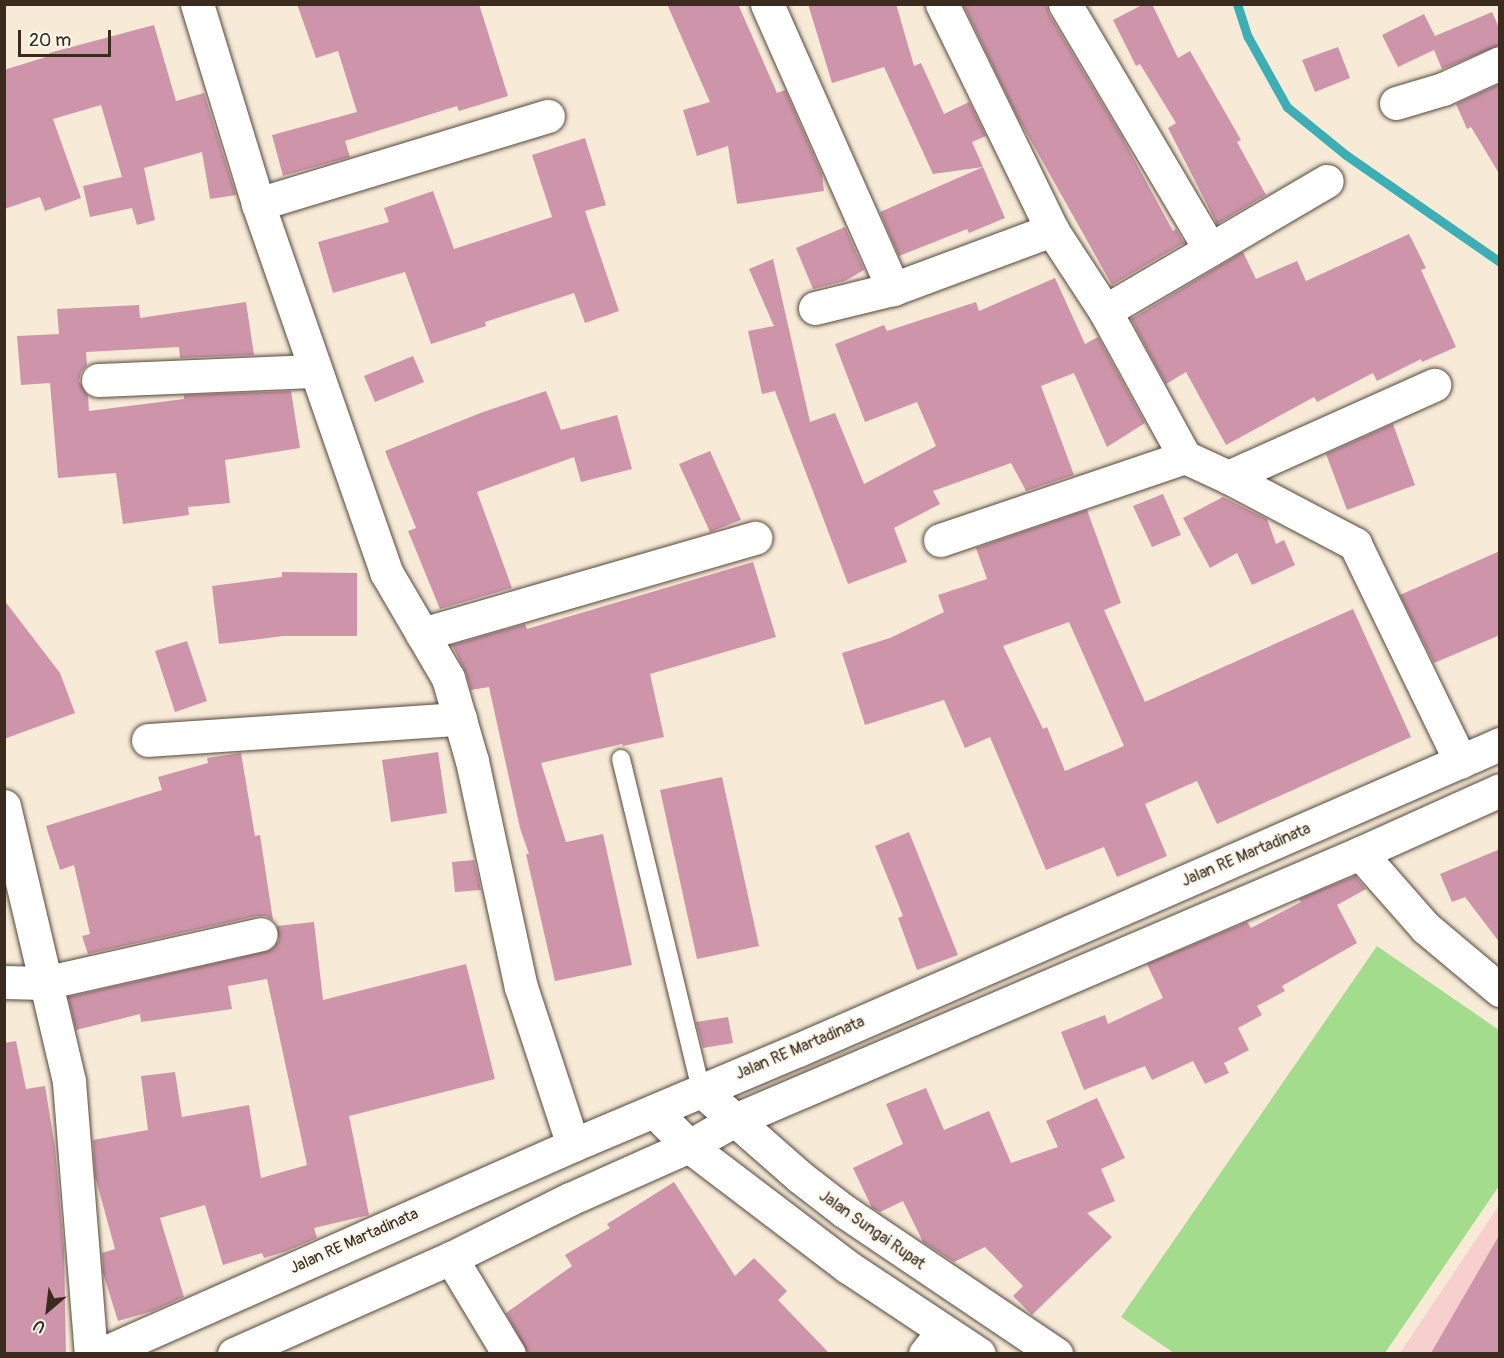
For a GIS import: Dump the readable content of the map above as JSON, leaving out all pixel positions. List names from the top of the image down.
{
  "streets": {
    "main road": ["Jalan RE Martadinata", "Jalan Sungai Rupat"]
  },
  "crossings": [
    ["Jalan RE Martadinata", "Jalan Sungai Rupat"]
  ],
  "scale_bar": "20 m",
  "north": "bottom left"
}
